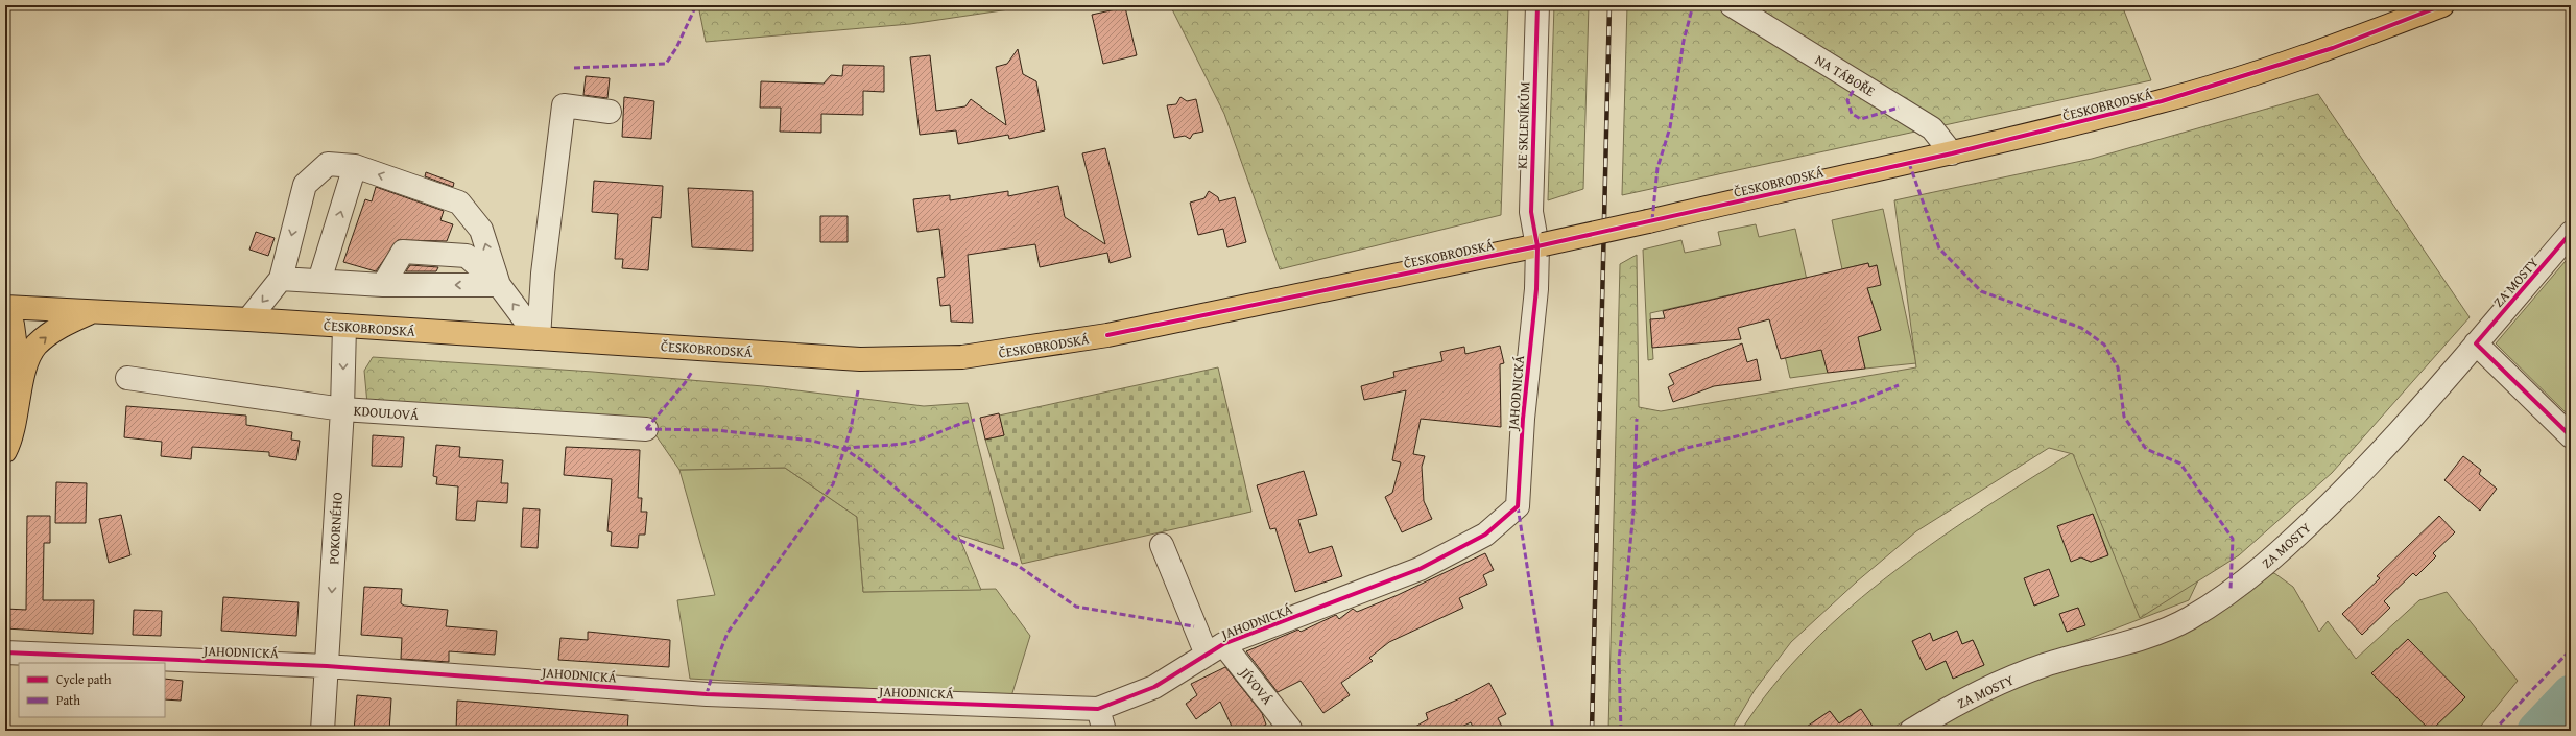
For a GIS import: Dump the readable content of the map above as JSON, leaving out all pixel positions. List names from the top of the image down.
{
  "streets": {
    "main road": ["ČESKOBRODSKÁ"],
    "street": [
      "NA TÁBOŘE",
      "KE SKLENÍKŮM",
      "ZA MOSTY",
      "JAHODNICKÁ",
      "KDOULOVÁ",
      "POKORNÉHO",
      "JÍVOVÁ"
    ]
  },
  "crossings": [
    ["NA TÁBOŘE", "ČESKOBRODSKÁ"],
    ["ČESKOBRODSKÁ", "KE SKLENÍKŮM"],
    ["ČESKOBRODSKÁ", "JAHODNICKÁ"],
    ["ČESKOBRODSKÁ", "POKORNÉHO"],
    ["KE SKLENÍKŮM", "JAHODNICKÁ"],
    ["JAHODNICKÁ", "POKORNÉHO"],
    ["JAHODNICKÁ", "JÍVOVÁ"],
    ["KDOULOVÁ", "POKORNÉHO"]
  ],
  "one_way": ["POKORNÉHO"],
  "legend": ["Cycle path", "Path"]
}
